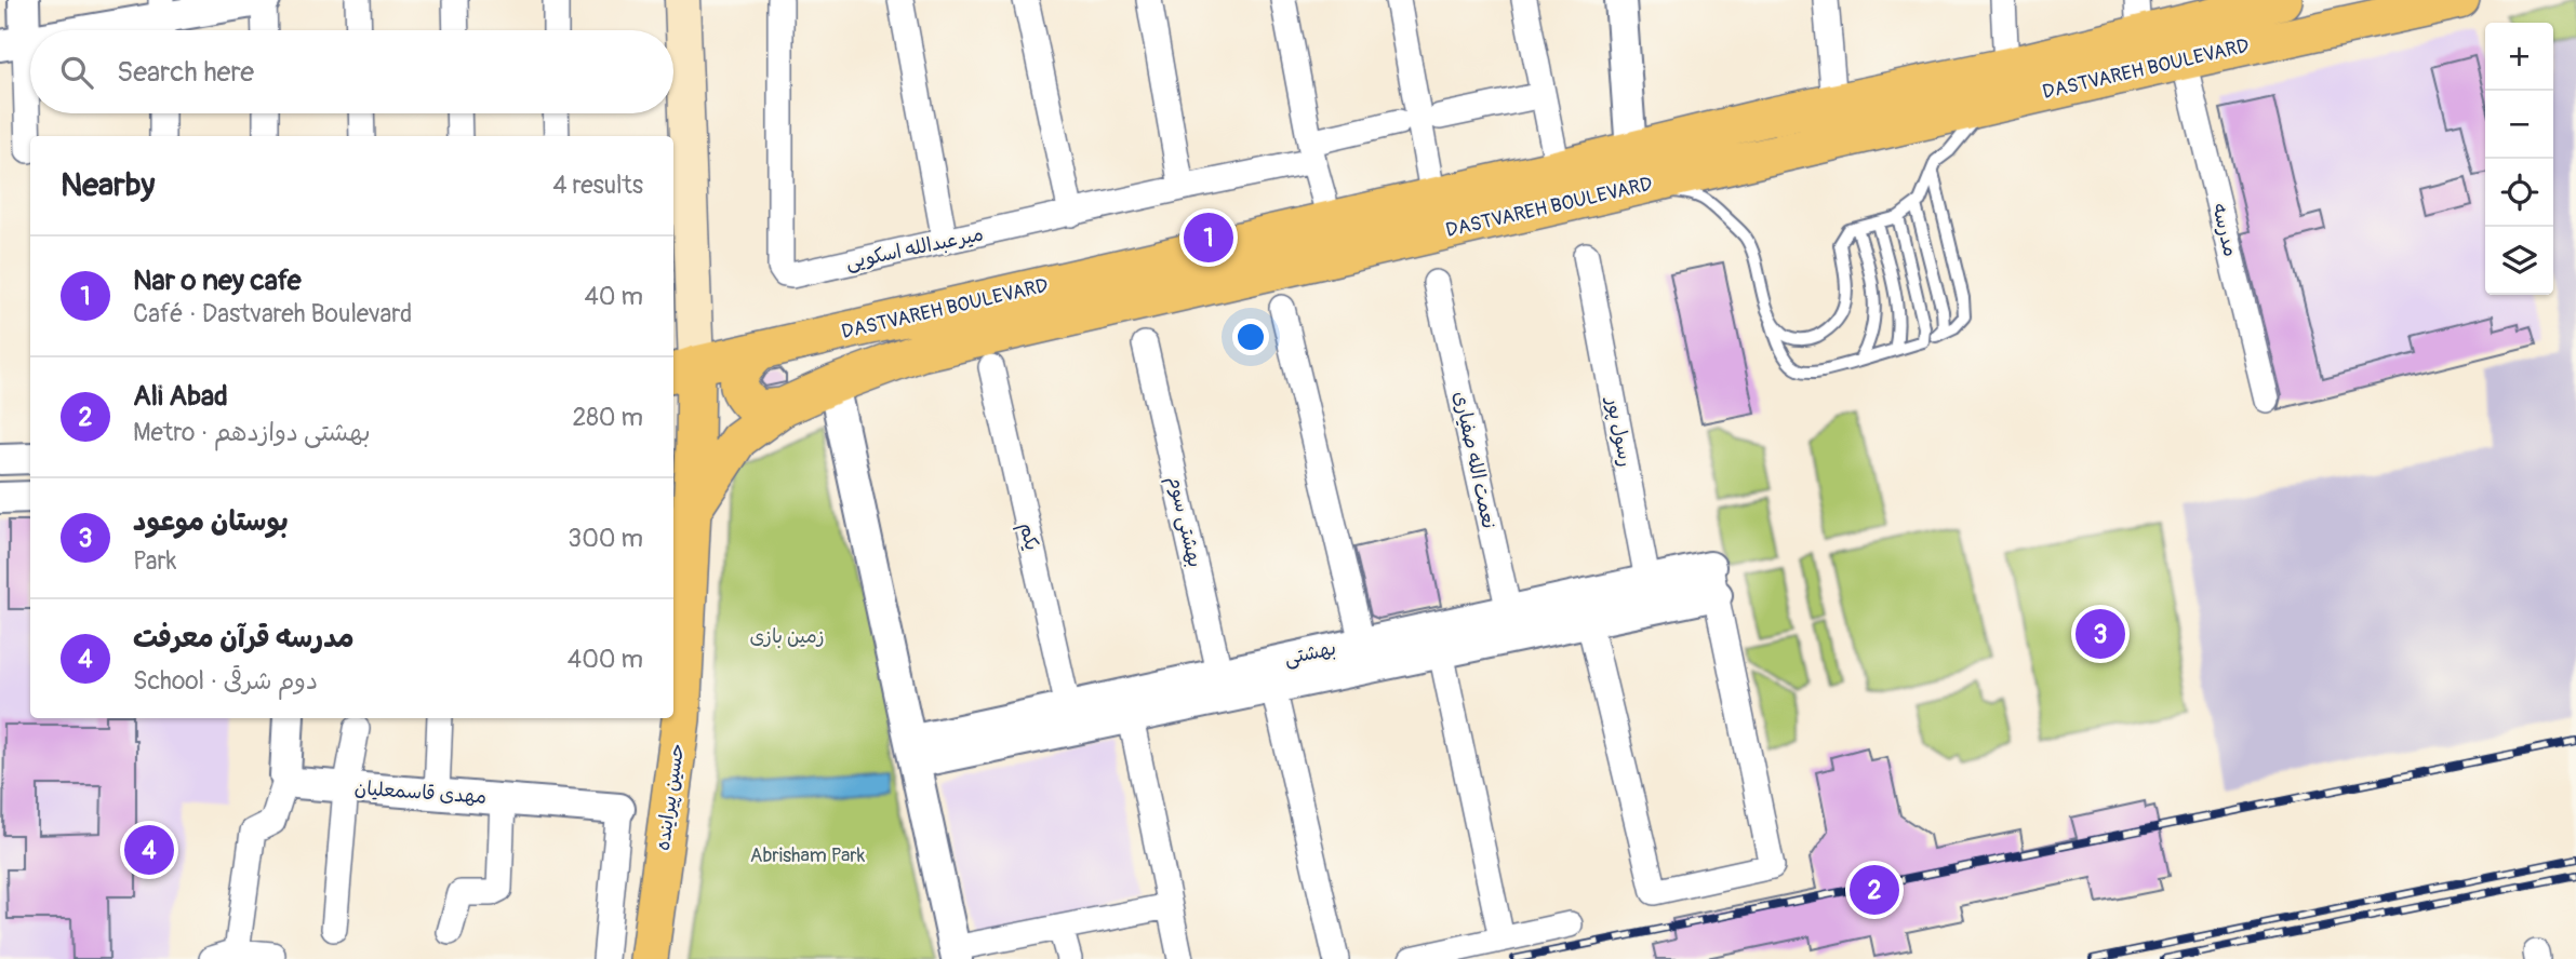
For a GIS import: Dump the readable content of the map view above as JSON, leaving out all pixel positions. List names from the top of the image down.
{
  "streets": {
    "main road": ["DASTVAREH BOULEVARD", "حسین پیراینده"],
    "street": [
      "مدرسه",
      "میرعبدالله اسکویی",
      "رسول پور",
      "نعمت الله صفیاری",
      "بهشتی سوم",
      "یکم",
      "بهشتی",
      "مهدی قاسمعلیان"
    ]
  },
  "crossings": [
    ["DASTVAREH BOULEVARD", "مدرسه"],
    ["DASTVAREH BOULEVARD", "حسین پیراینده"],
    ["رسول پور", "بهشتی"],
    ["نعمت الله صفیاری", "بهشتی"],
    ["بهشتی سوم", "بهشتی"],
    ["یکم", "بهشتی"]
  ],
  "parks": ["زمین بازی", "Abrisham Park"],
  "page": {
    "map_buttons": ["+", "−"],
    "search": "Search here",
    "heading": ["Nearby", "4 results"],
    "pins": [
      "1",
      "3",
      "4",
      "2"
    ],
    "list": [
      {
        "mark": "1",
        "name": "Nar o ney cafe",
        "note": "Café · Dastvareh Boulevard",
        "value": "40 m"
      },
      {
        "mark": "2",
        "name": "Ali Abad",
        "note": "Metro · بهشتی دوازدهم",
        "value": "280 m"
      },
      {
        "mark": "3",
        "name": "بوستان موعود",
        "note": "Park",
        "value": "300 m"
      },
      {
        "mark": "4",
        "name": "مدرسه قرآن معرفت",
        "note": "School · دوم شرقی",
        "value": "400 m"
      }
    ]
  }
}
